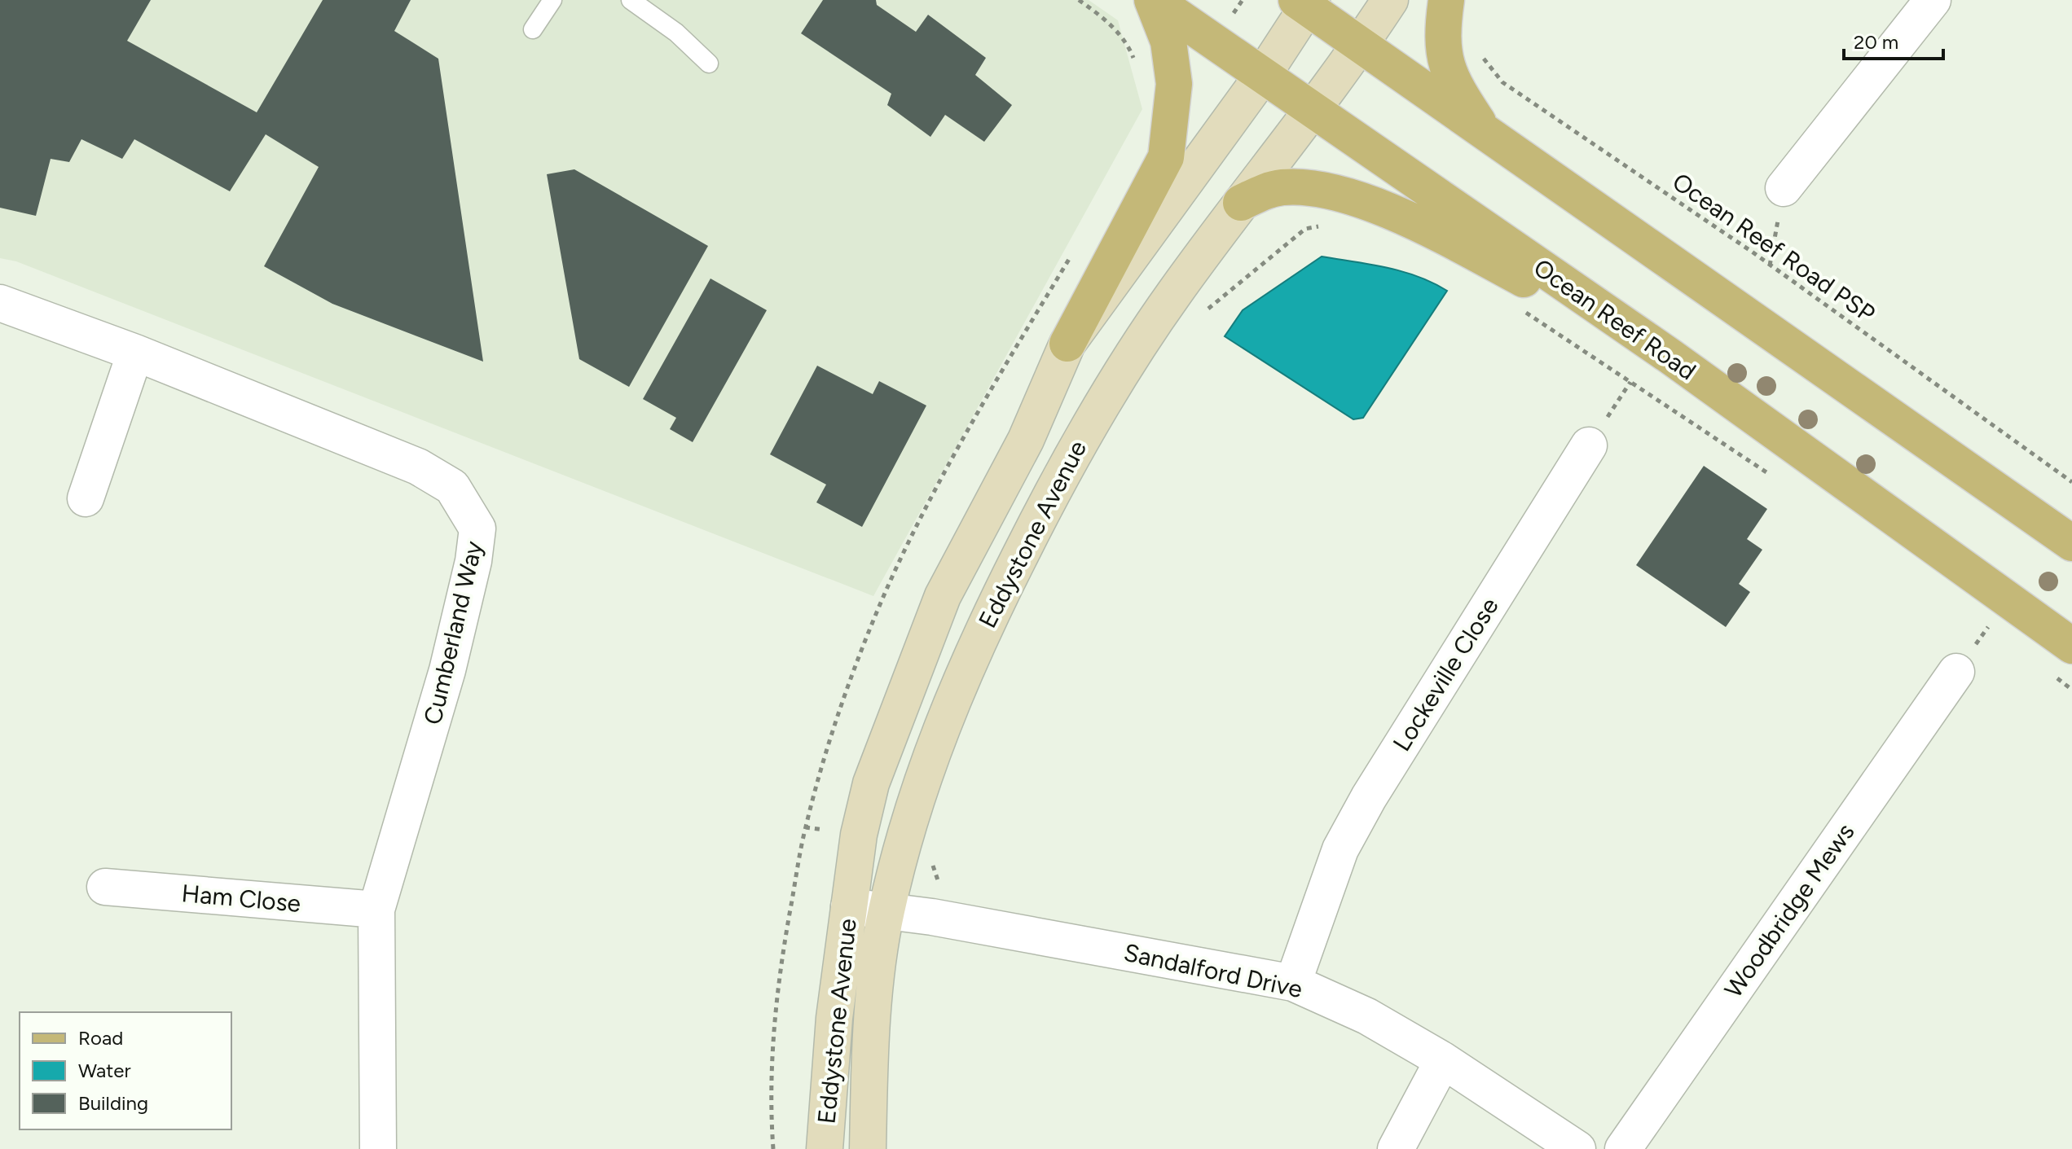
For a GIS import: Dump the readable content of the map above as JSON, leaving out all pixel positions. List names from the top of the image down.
{
  "streets": {
    "main road": ["Ocean Reef Road", "Eddystone Avenue"],
    "street": [
      "Cumberland Way",
      "Lockeville Close",
      "Ham Close",
      "Woodbridge Mews",
      "Sandalford Drive"
    ],
    "path": ["Ocean Reef Road PSP"]
  },
  "crossings": [
    ["Ocean Reef Road", "Eddystone Avenue"],
    ["Eddystone Avenue", "Sandalford Drive"],
    ["Cumberland Way", "Ham Close"],
    ["Lockeville Close", "Sandalford Drive"]
  ],
  "legend": ["Road", "Water", "Building"],
  "scale_bar": "20 m"
}
